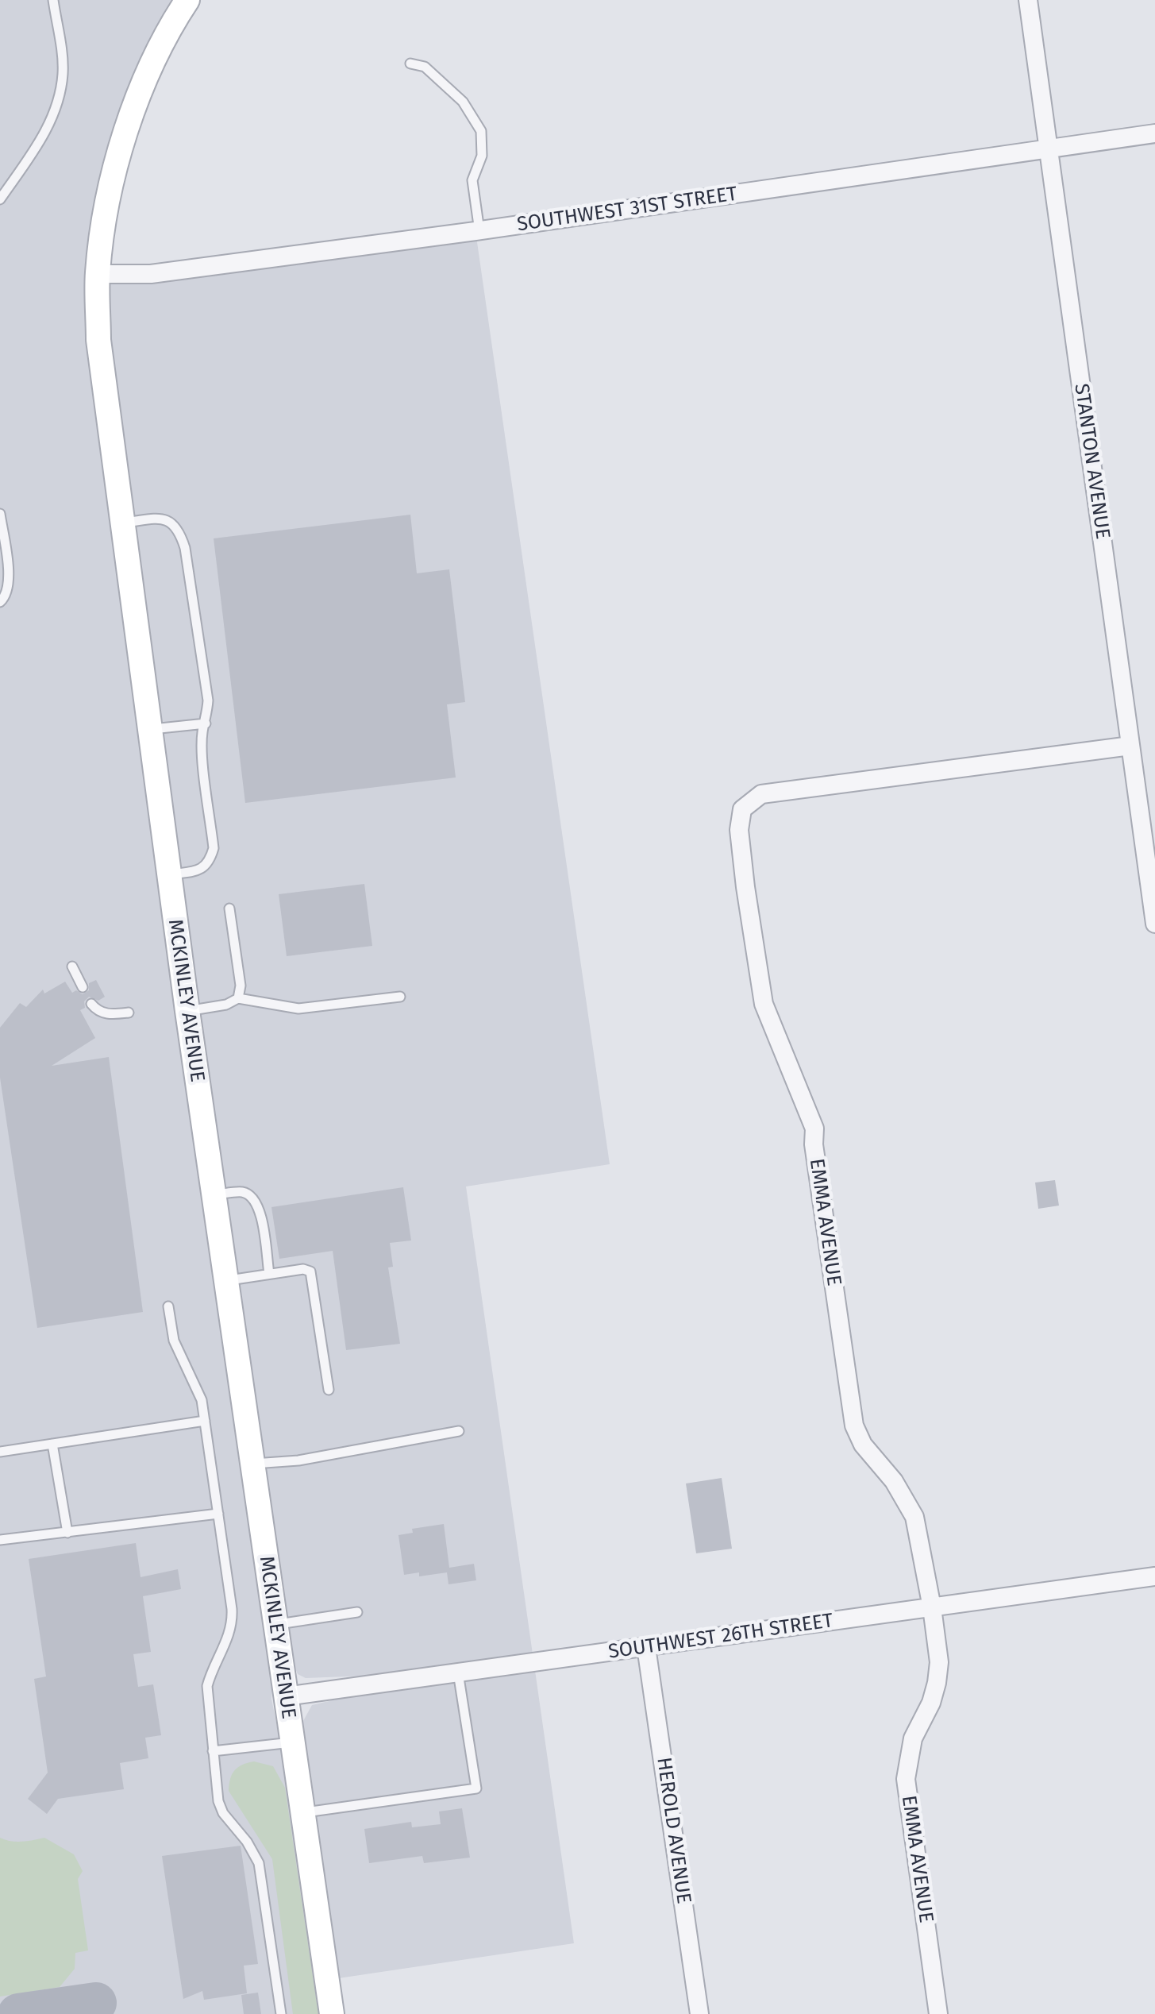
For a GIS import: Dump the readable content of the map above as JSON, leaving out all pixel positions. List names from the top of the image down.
{
  "streets": {
    "main road": ["MCKINLEY AVENUE"],
    "street": [
      "SOUTHWEST 31ST STREET",
      "STANTON AVENUE",
      "EMMA AVENUE",
      "SOUTHWEST 26TH STREET",
      "HEROLD AVENUE"
    ]
  },
  "crossings": [
    ["SOUTHWEST 31ST STREET", "STANTON AVENUE"],
    ["SOUTHWEST 31ST STREET", "MCKINLEY AVENUE"],
    ["STANTON AVENUE", "EMMA AVENUE"],
    ["MCKINLEY AVENUE", "SOUTHWEST 26TH STREET"],
    ["EMMA AVENUE", "SOUTHWEST 26TH STREET"],
    ["SOUTHWEST 26TH STREET", "HEROLD AVENUE"]
  ]
}
